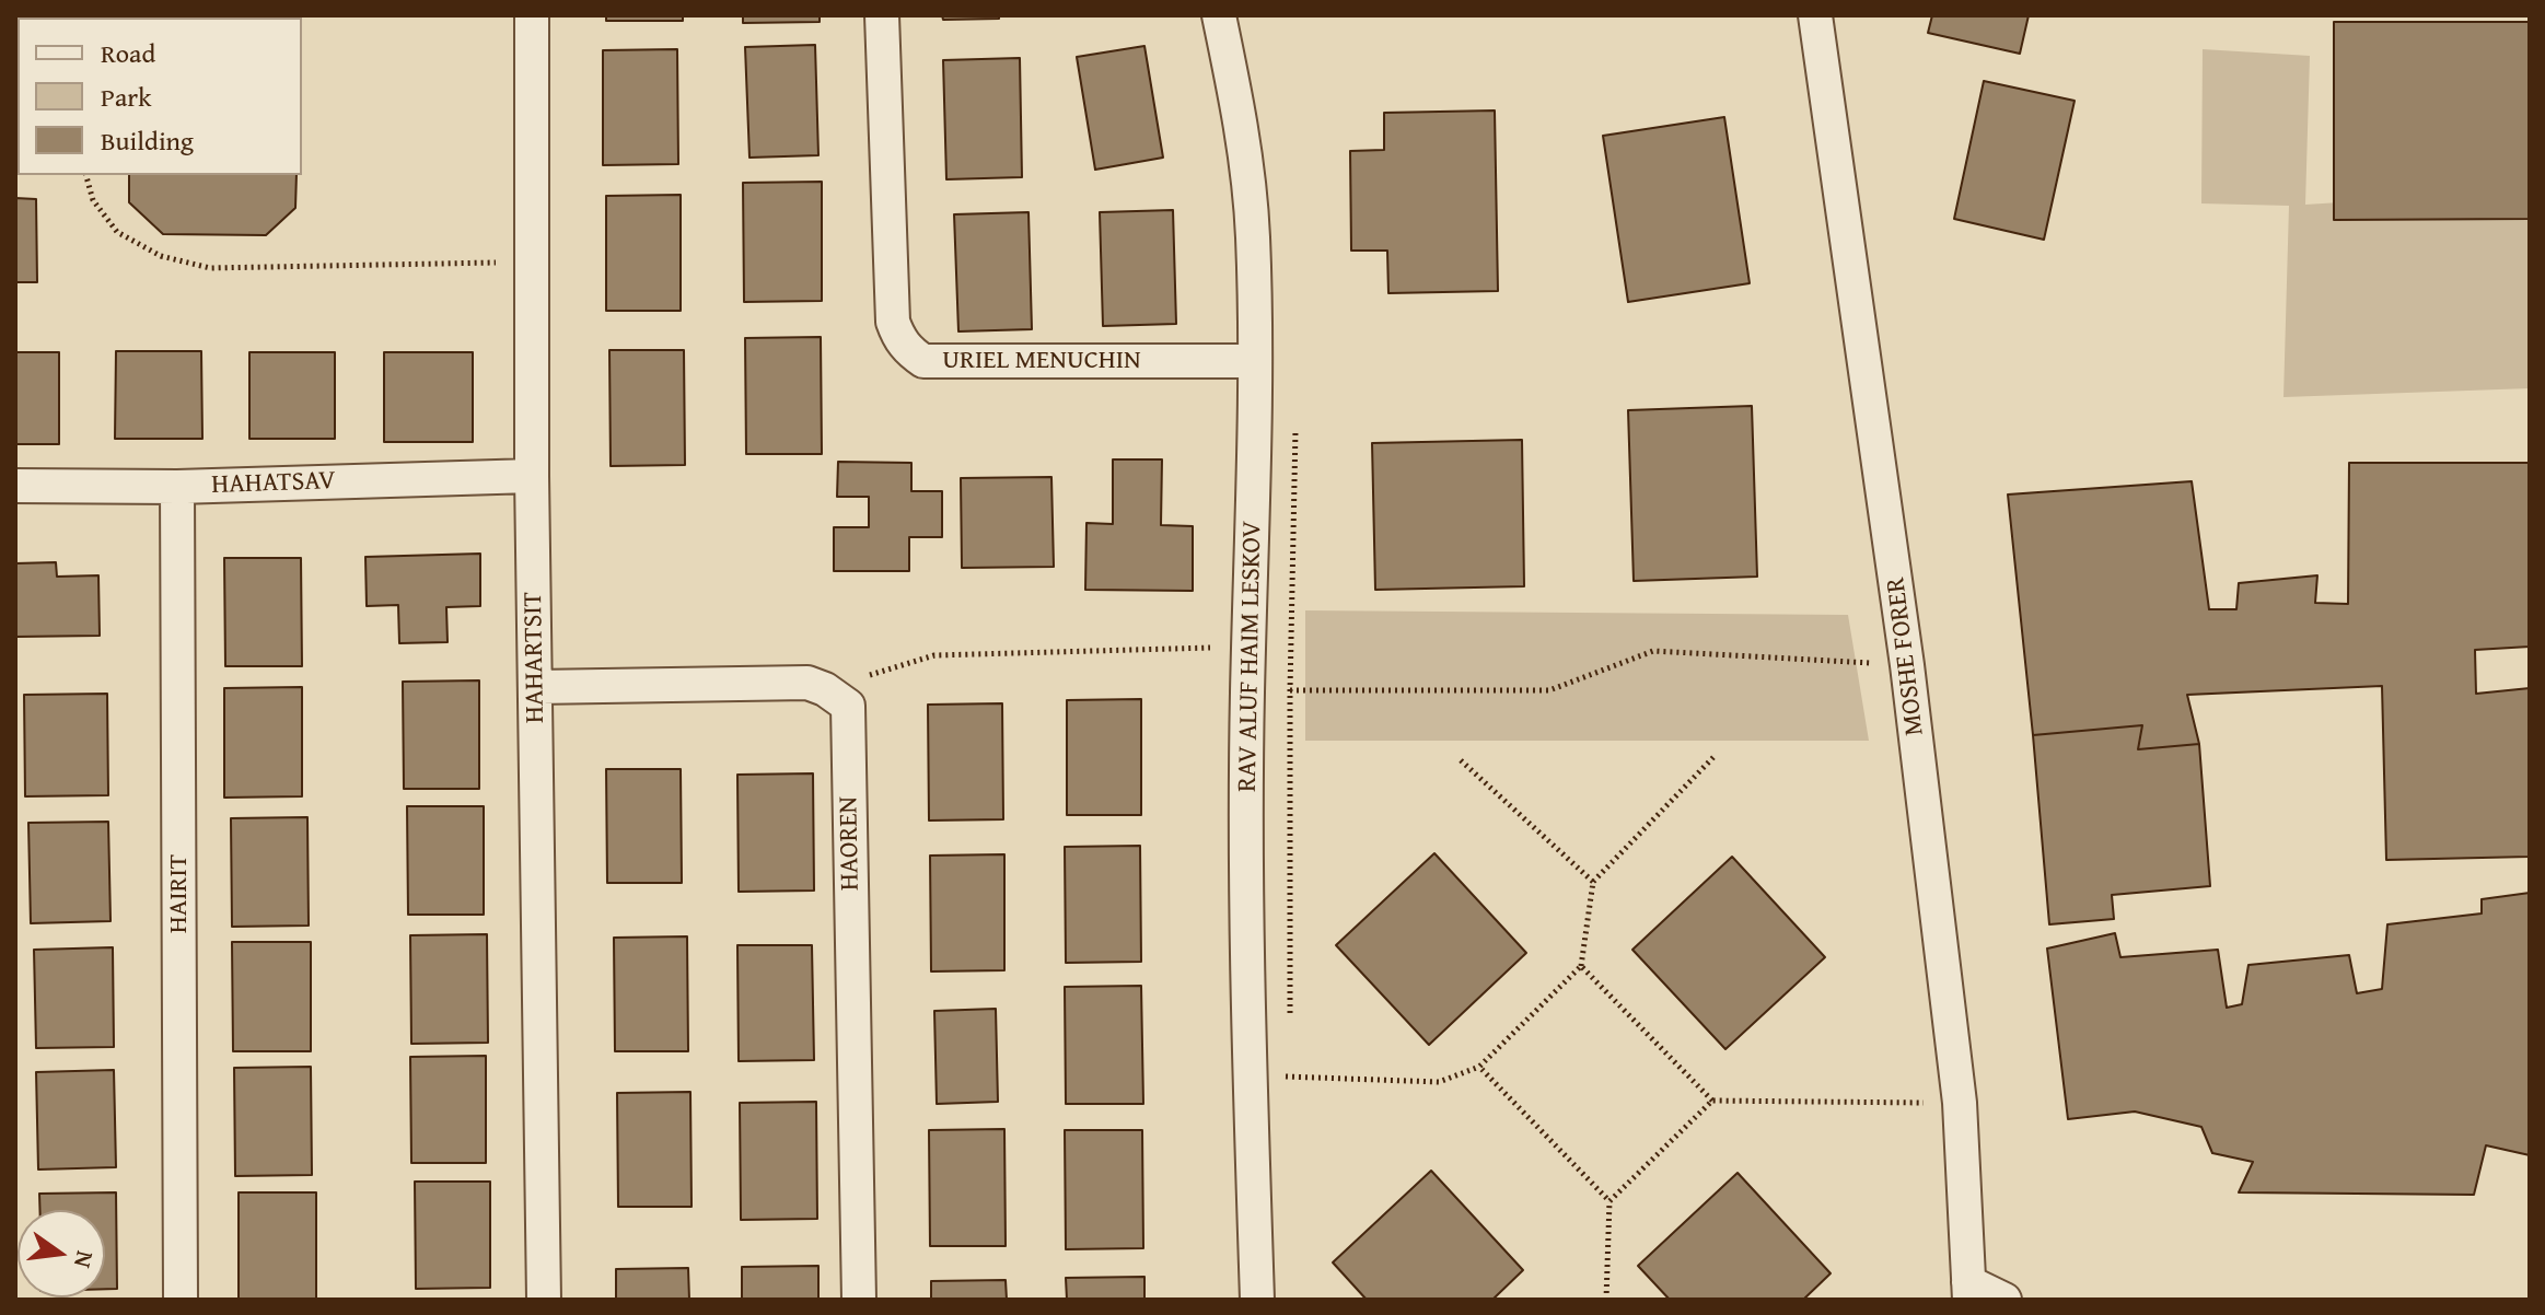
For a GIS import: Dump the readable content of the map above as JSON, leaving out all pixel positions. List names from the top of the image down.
{
  "streets": {
    "street": [
      "URIEL MENUCHIN",
      "HAHATSAV",
      "RAV ALUF HAIM LESKOV",
      "MOSHE FORER",
      "HAHARTSIT",
      "HAOREN",
      "HAIRIT"
    ]
  },
  "crossings": [
    ["URIEL MENUCHIN", "RAV ALUF HAIM LESKOV"],
    ["HAHATSAV", "HAHARTSIT"],
    ["HAHATSAV", "HAIRIT"]
  ],
  "legend": ["Road", "Park", "Building"],
  "north": "right"
}
